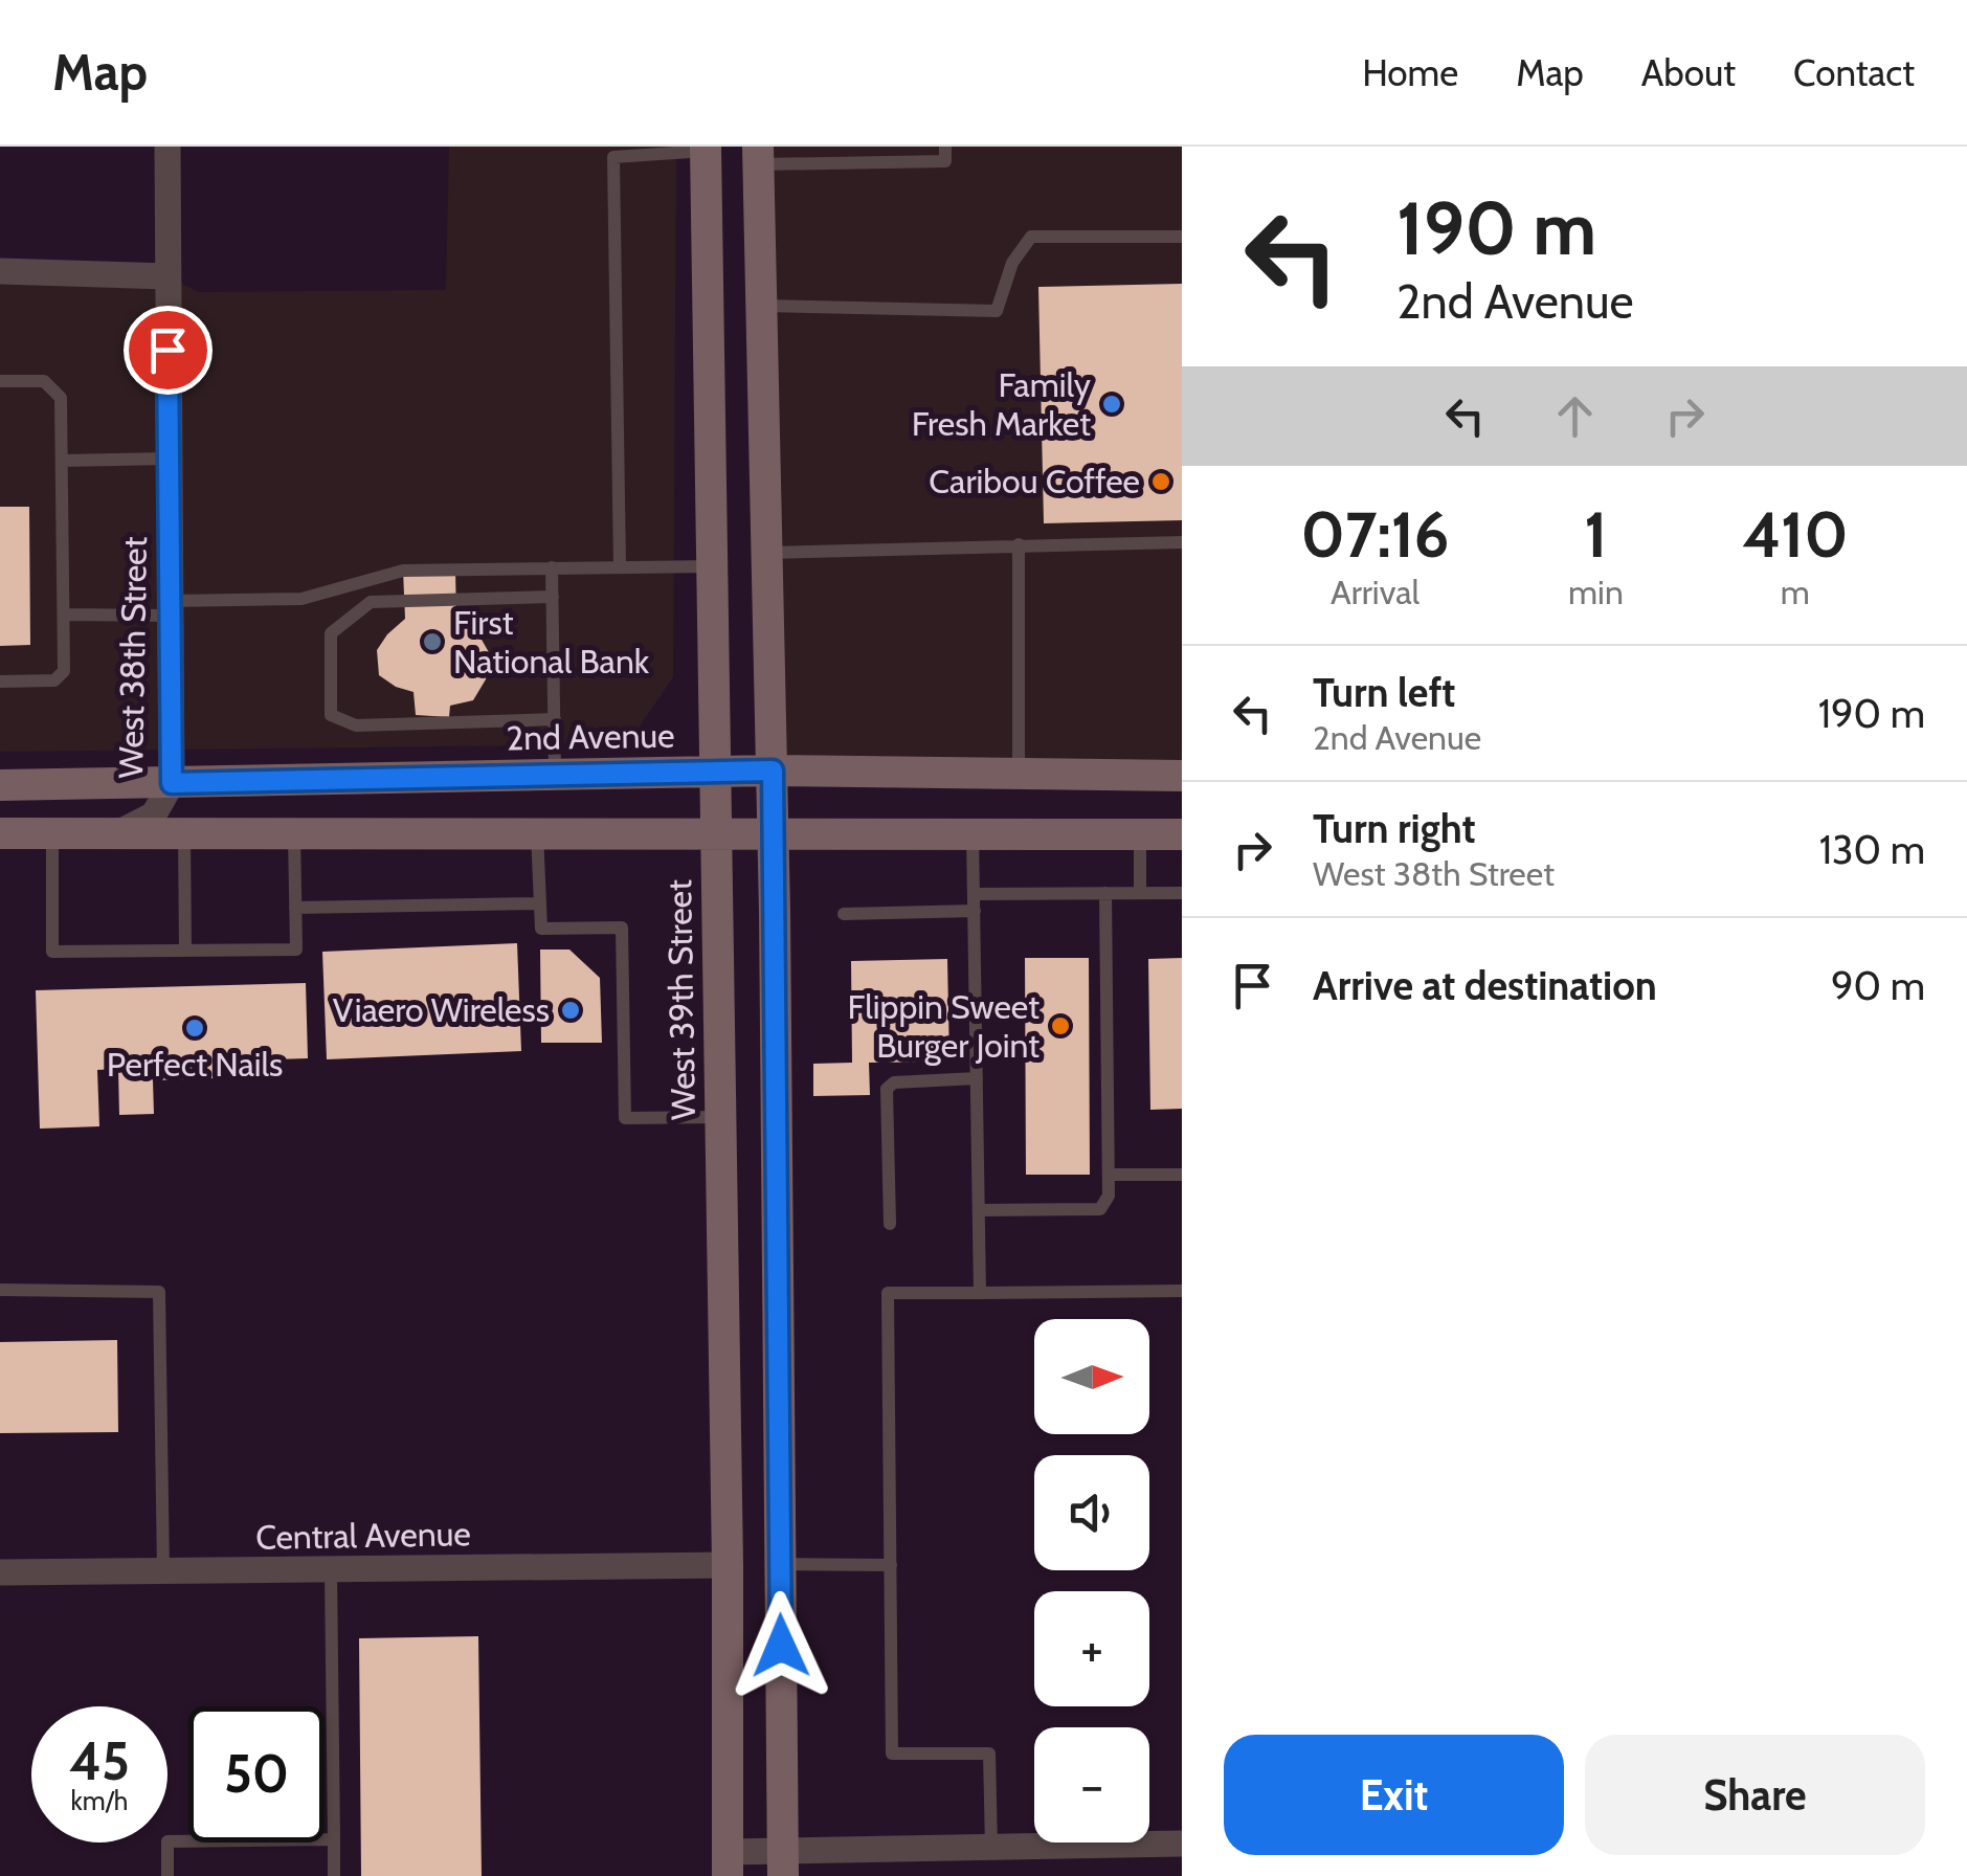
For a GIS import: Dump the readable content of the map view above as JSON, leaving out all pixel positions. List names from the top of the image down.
{
  "streets": {
    "main road": ["2nd Avenue", "West 39th Street"],
    "street": ["West 38th Street", "Central Avenue"]
  },
  "crossings": [
    ["West 38th Street", "2nd Avenue"],
    ["2nd Avenue", "West 39th Street"],
    ["West 39th Street", "Central Avenue"]
  ],
  "places": [
    "Family Fresh Market",
    "Caribou Coffee",
    "First National Bank",
    "Viaero Wireless",
    "Flippin Sweet Burger Joint",
    "Perfect Nails"
  ],
  "north": "right",
  "page": {
    "header": "Map",
    "nav": [
      "Home",
      "Map",
      "About",
      "Contact"
    ],
    "turn": ["190 m", "2nd Avenue"],
    "eta": [
      "07:16",
      "Arrival",
      "1",
      "min",
      "410",
      "m"
    ],
    "list": [
      {
        "name": "Turn left",
        "note": "2nd Avenue",
        "value": "190 m"
      },
      {
        "name": "Turn right",
        "note": "West 38th Street",
        "value": "130 m"
      },
      {
        "name": "Arrive at destination",
        "value": "90 m"
      }
    ],
    "map_buttons": ["+", "−"],
    "speed": "45 km/h",
    "limit": "50",
    "buttons": ["Exit", "Share"]
  }
}
